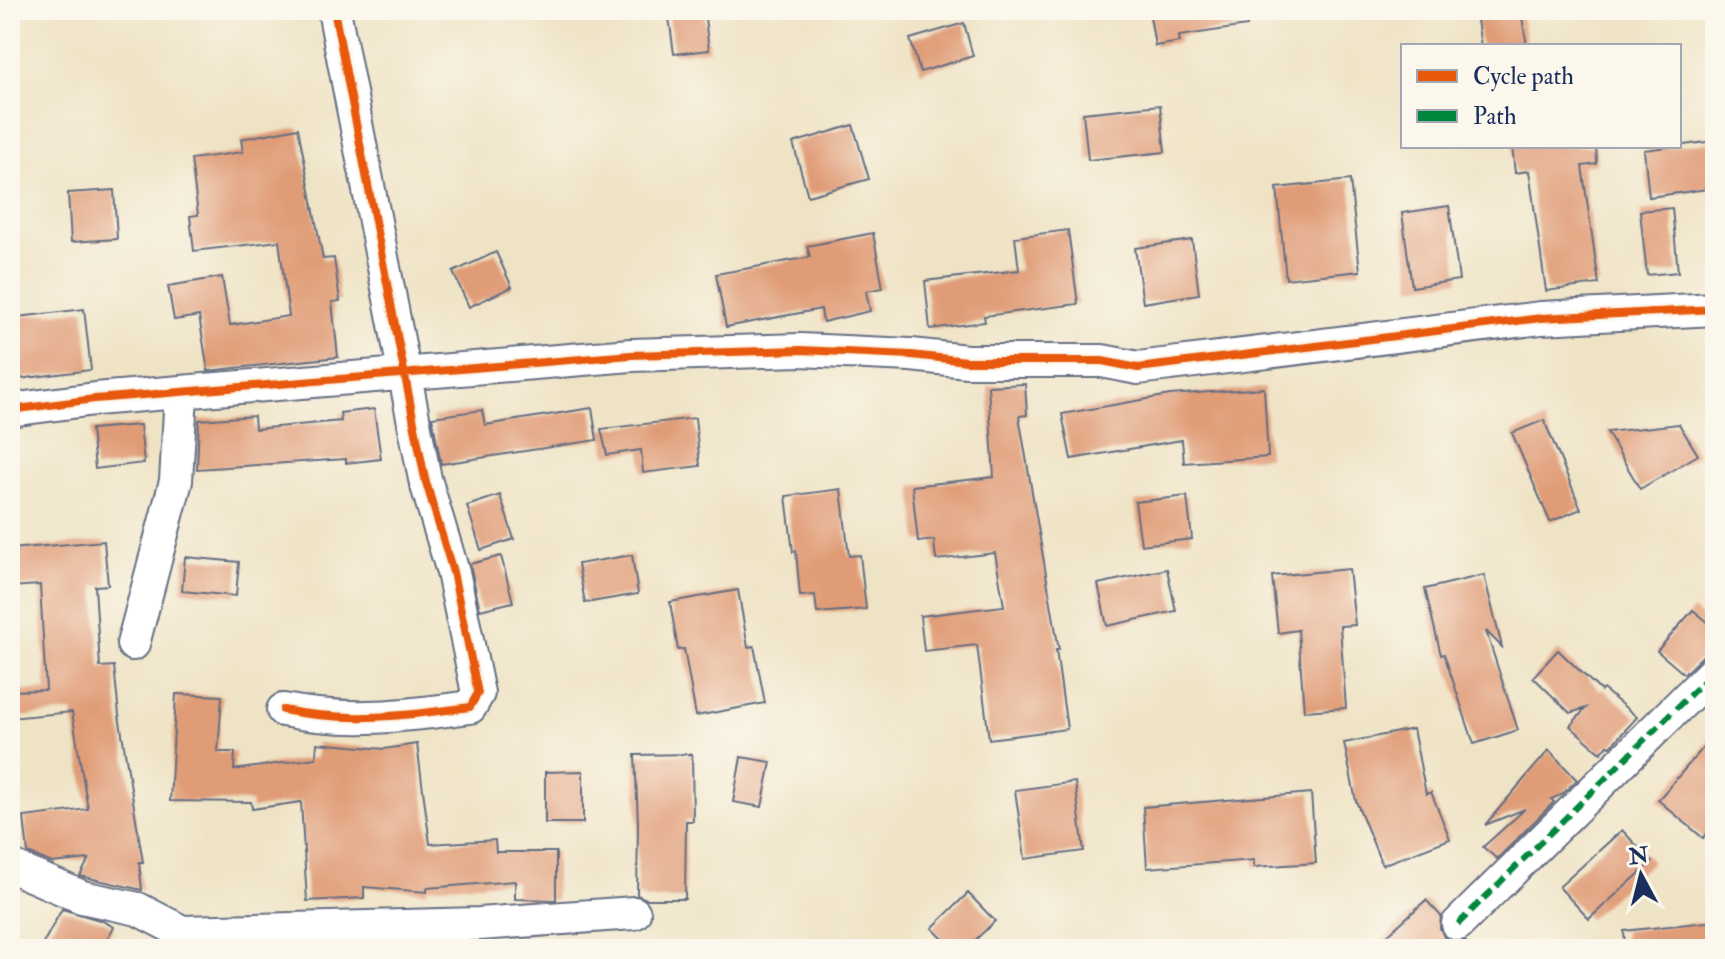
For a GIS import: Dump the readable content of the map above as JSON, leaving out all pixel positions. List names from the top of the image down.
{
  "legend": ["Cycle path", "Path"],
  "north": "top"
}
